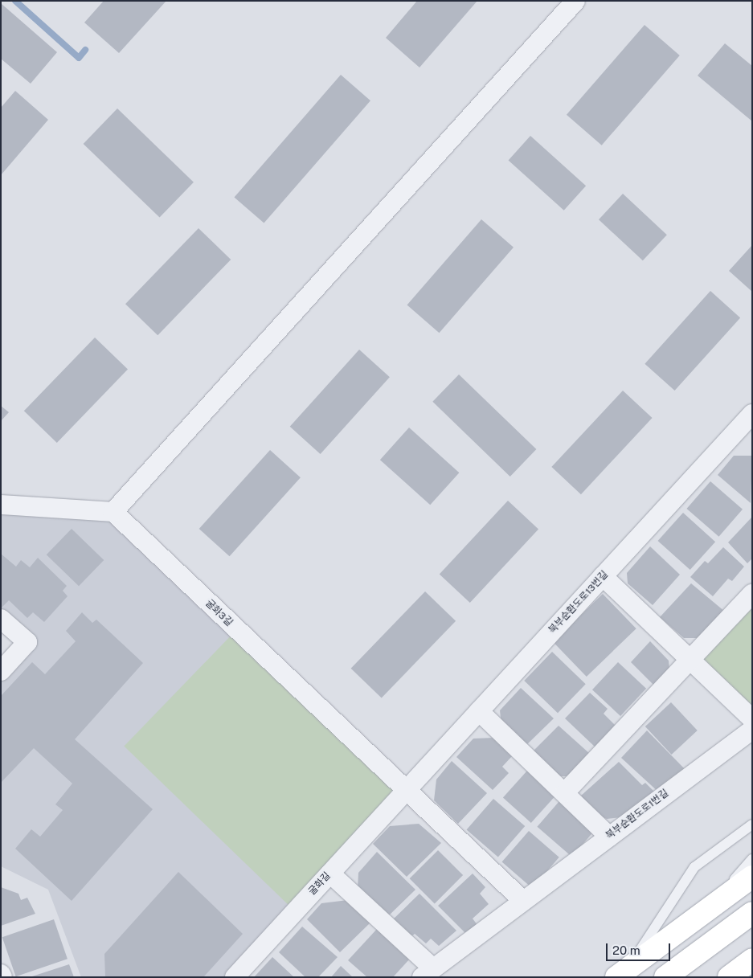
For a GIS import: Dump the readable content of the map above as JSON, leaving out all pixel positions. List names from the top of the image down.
{
  "streets": {
    "street": [
      "북부순환도로13번길",
      "굴화3길",
      "북부순환도로1번길",
      "굴화길"
    ]
  },
  "crossings": [
    ["북부순환도로13번길", "굴화3길"],
    ["북부순환도로13번길", "굴화길"],
    ["굴화3길", "북부순환도로1번길"],
    ["굴화3길", "굴화길"]
  ],
  "scale_bar": "20 m"
}
